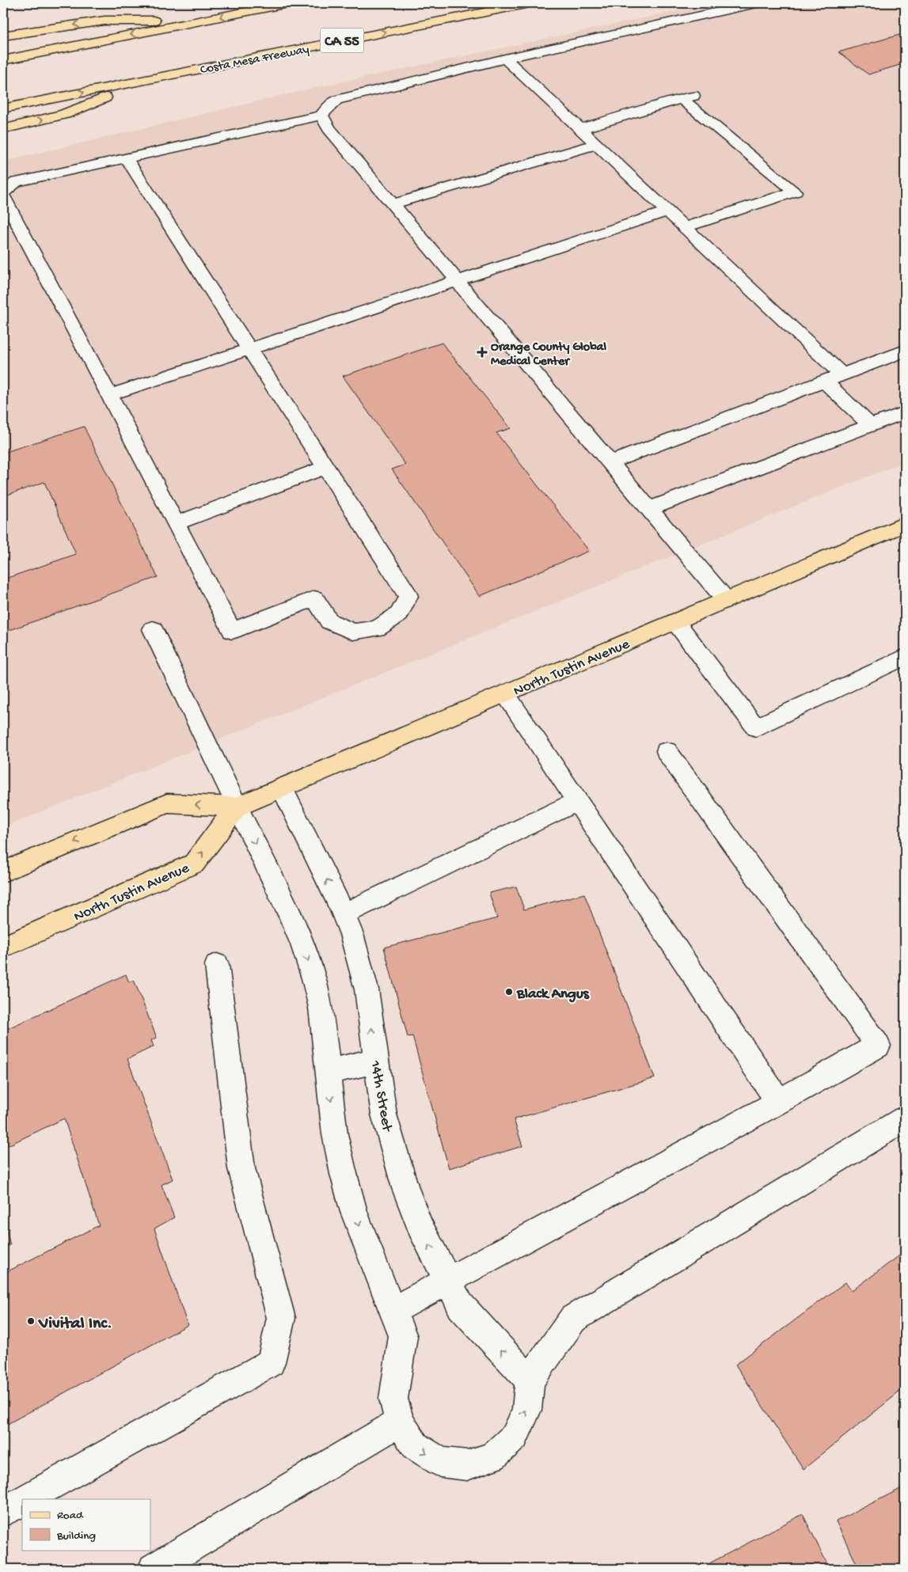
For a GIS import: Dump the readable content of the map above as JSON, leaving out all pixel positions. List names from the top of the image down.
{
  "streets": {
    "main road": ["CA 55", "Costa Mesa Freeway", "North Tustin Avenue"],
    "lane": ["14th Street"]
  },
  "crossings": [
    ["North Tustin Avenue", "14th Street"]
  ],
  "places": {
    "health": ["Orange County Global Medical Center"],
    "other": ["Black Angus", "Vivital Inc."]
  },
  "legend": ["Road", "Building"]
}
